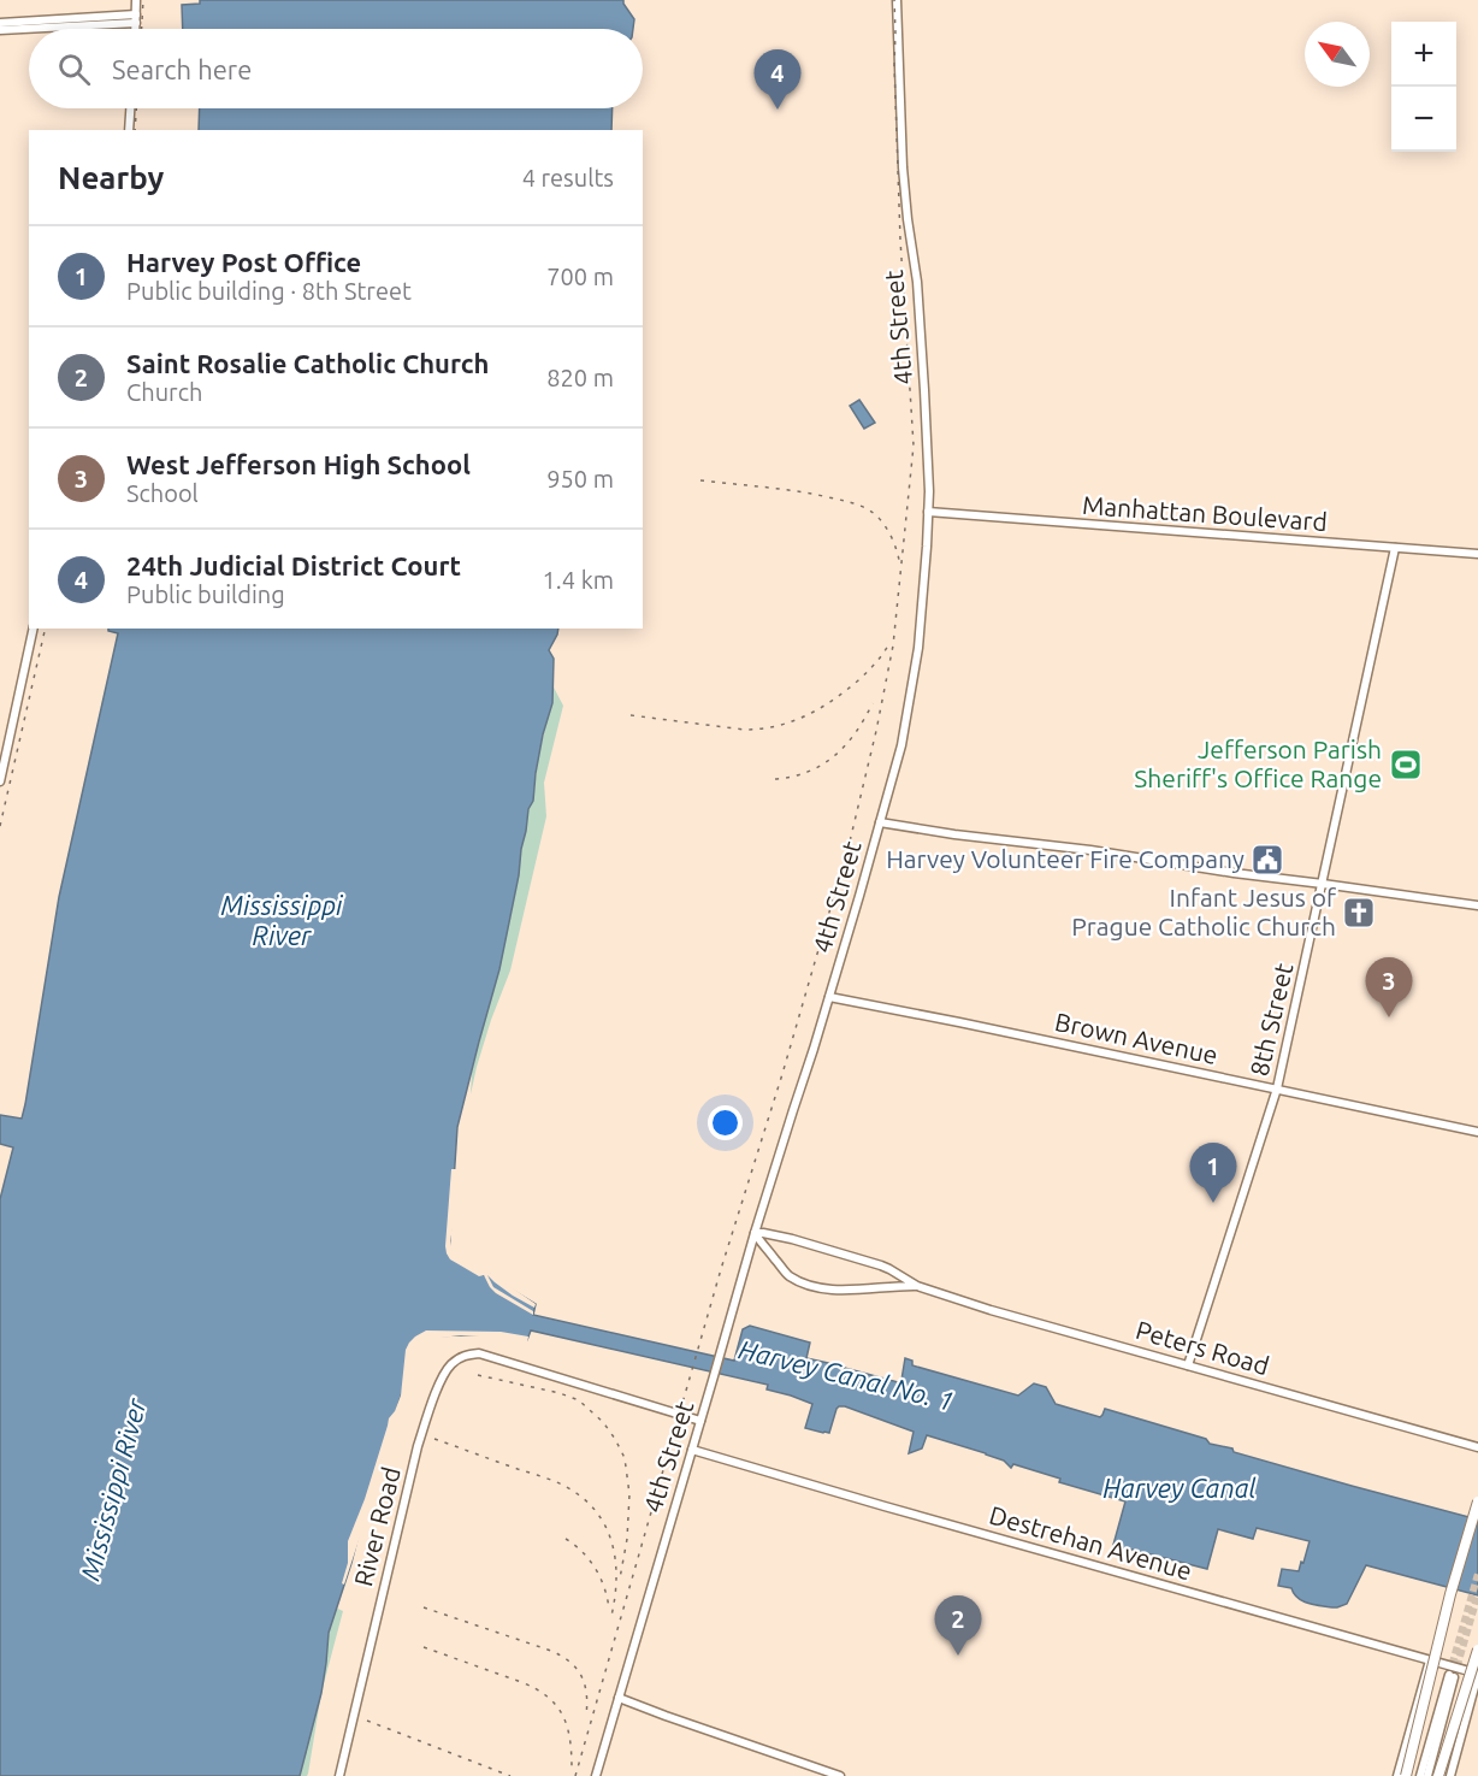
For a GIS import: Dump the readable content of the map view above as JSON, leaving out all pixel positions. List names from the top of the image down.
{
  "streets": {
    "main road": [
      "4th Street",
      "Manhattan Boulevard",
      "8th Street",
      "Brown Avenue",
      "Peters Road",
      "River Road",
      "Destrehan Avenue"
    ]
  },
  "crossings": [
    ["4th Street", "Manhattan Boulevard"],
    ["4th Street", "Brown Avenue"],
    ["4th Street", "Peters Road"],
    ["4th Street", "River Road"],
    ["4th Street", "Destrehan Avenue"],
    ["Manhattan Boulevard", "8th Street"],
    ["8th Street", "Brown Avenue"],
    ["8th Street", "Peters Road"]
  ],
  "water": ["Mississippi River", "Harvey Canal No. 1", "Harvey Canal"],
  "places": {
    "sports": ["Jefferson Parish Sheriff's Office Range"],
    "public building": ["Harvey Volunteer Fire Company"],
    "church": ["Infant Jesus of Prague Catholic Church"]
  },
  "north": "top left",
  "page": {
    "map_buttons": ["+", "−"],
    "search": "Search here",
    "pins": [
      "4",
      "3",
      "1",
      "2"
    ],
    "heading": ["Nearby", "4 results"],
    "list": [
      {
        "mark": "1",
        "name": "Harvey Post Office",
        "note": "Public building · 8th Street",
        "value": "700 m"
      },
      {
        "mark": "2",
        "name": "Saint Rosalie Catholic Church",
        "note": "Church",
        "value": "820 m"
      },
      {
        "mark": "3",
        "name": "West Jefferson High School",
        "note": "School",
        "value": "950 m"
      },
      {
        "mark": "4",
        "name": "24th Judicial District Court",
        "note": "Public building",
        "value": "1.4 km"
      }
    ]
  }
}
